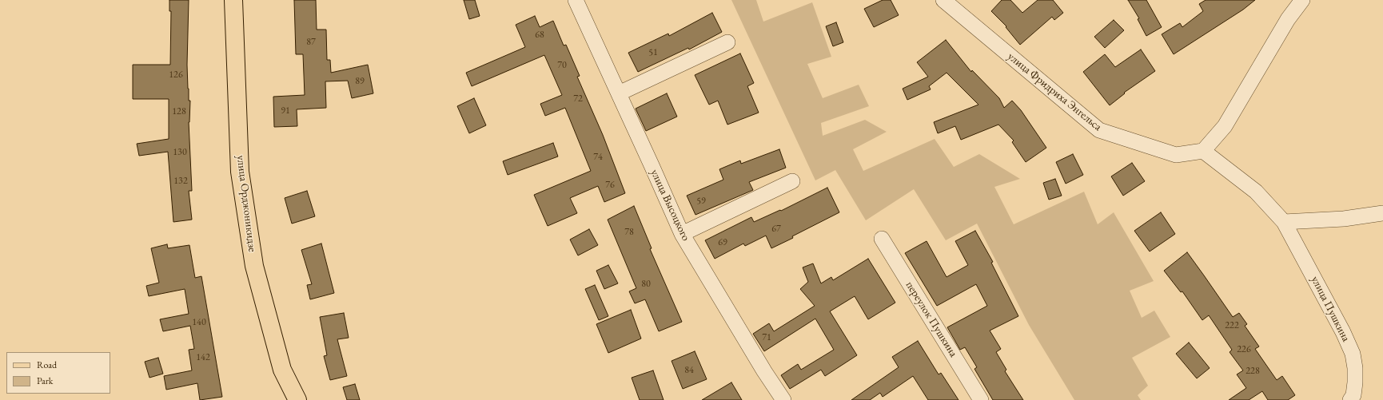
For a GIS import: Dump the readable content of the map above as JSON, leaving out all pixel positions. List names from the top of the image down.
{
  "streets": {
    "main road": ["улица Орджоникидзе"],
    "street": [
      "улица Фридриха Энгельса",
      "улица Высоцкого",
      "улица Пушкина",
      "переулок Пушкина"
    ]
  },
  "house_numbers": [
    "68",
    "87",
    "51",
    "70",
    "126",
    "89",
    "72",
    "91",
    "128",
    "130",
    "74",
    "132",
    "76",
    "59",
    "67",
    "78",
    "69",
    "80",
    "140",
    "222",
    "71",
    "226",
    "142",
    "84",
    "228"
  ],
  "legend": ["Road", "Park"]
}
